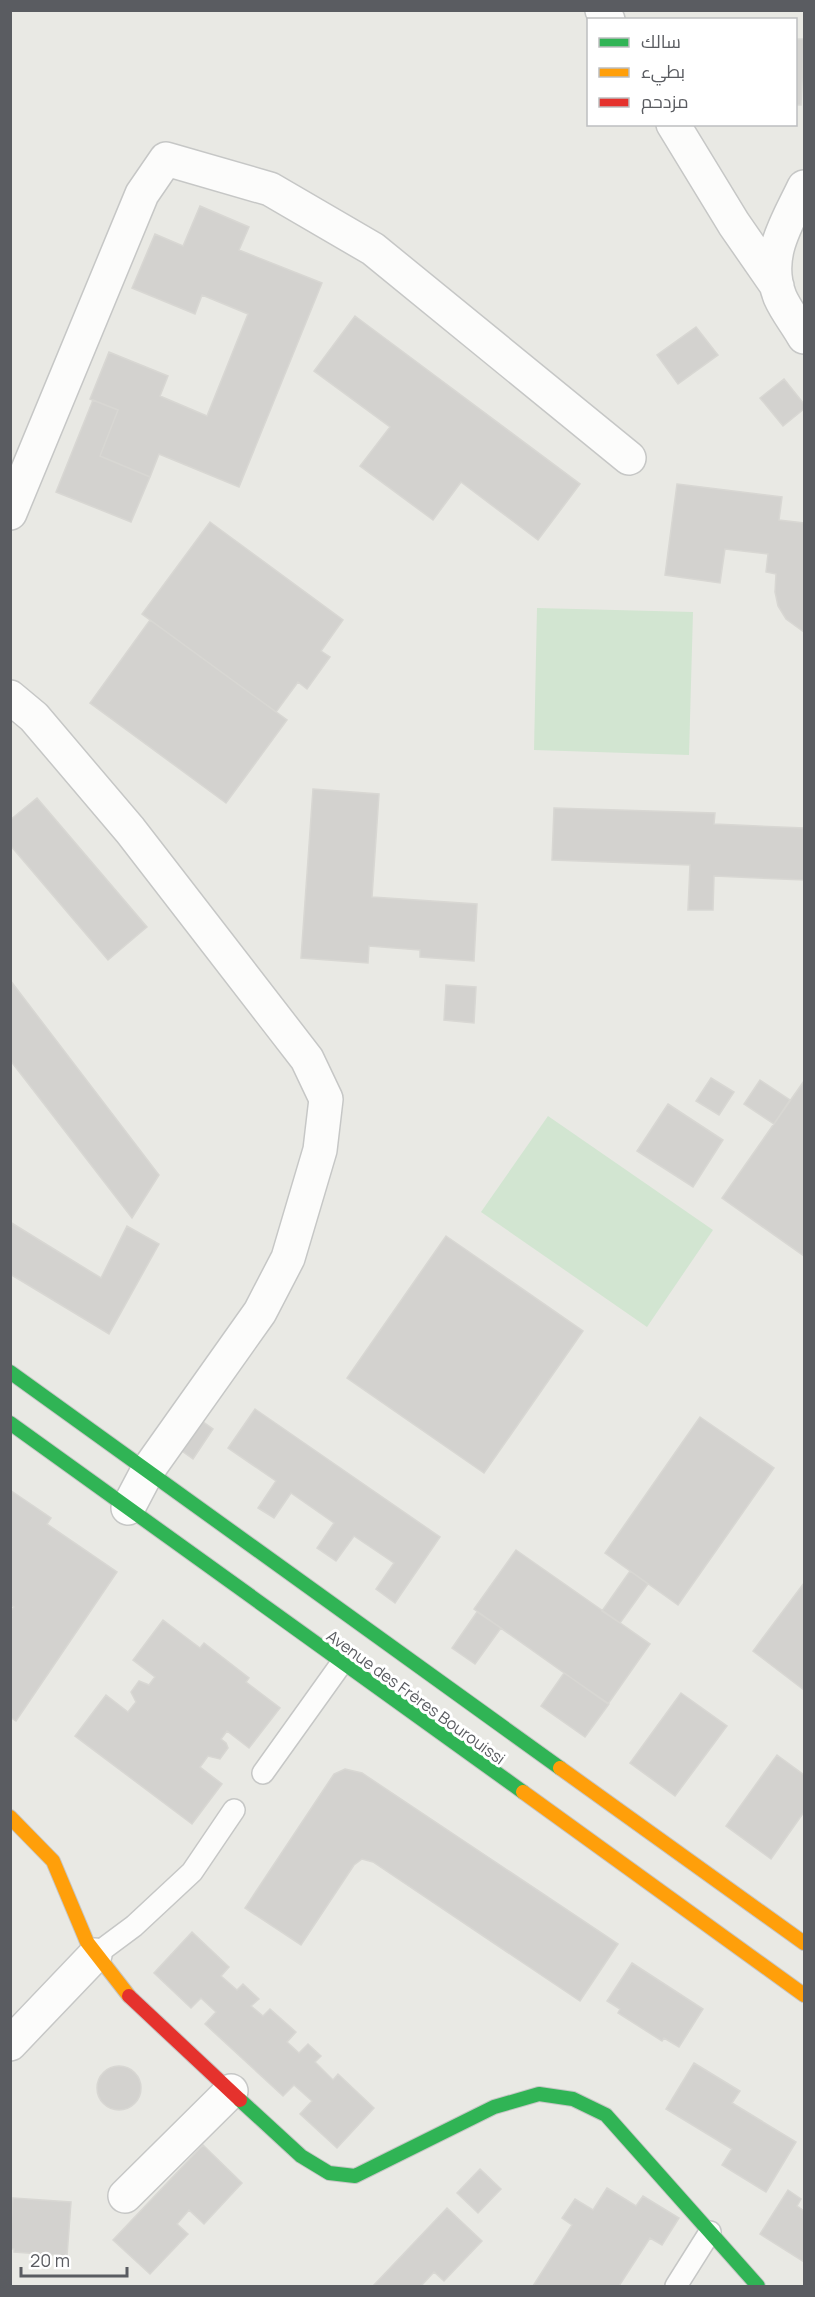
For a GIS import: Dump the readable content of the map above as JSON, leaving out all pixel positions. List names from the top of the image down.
{
  "streets": {
    "main road": ["Avenue des Frères Bourouissi"]
  },
  "legend": ["سالك", "بطيء", "مزدحم"],
  "scale_bar": "20 m"
}
